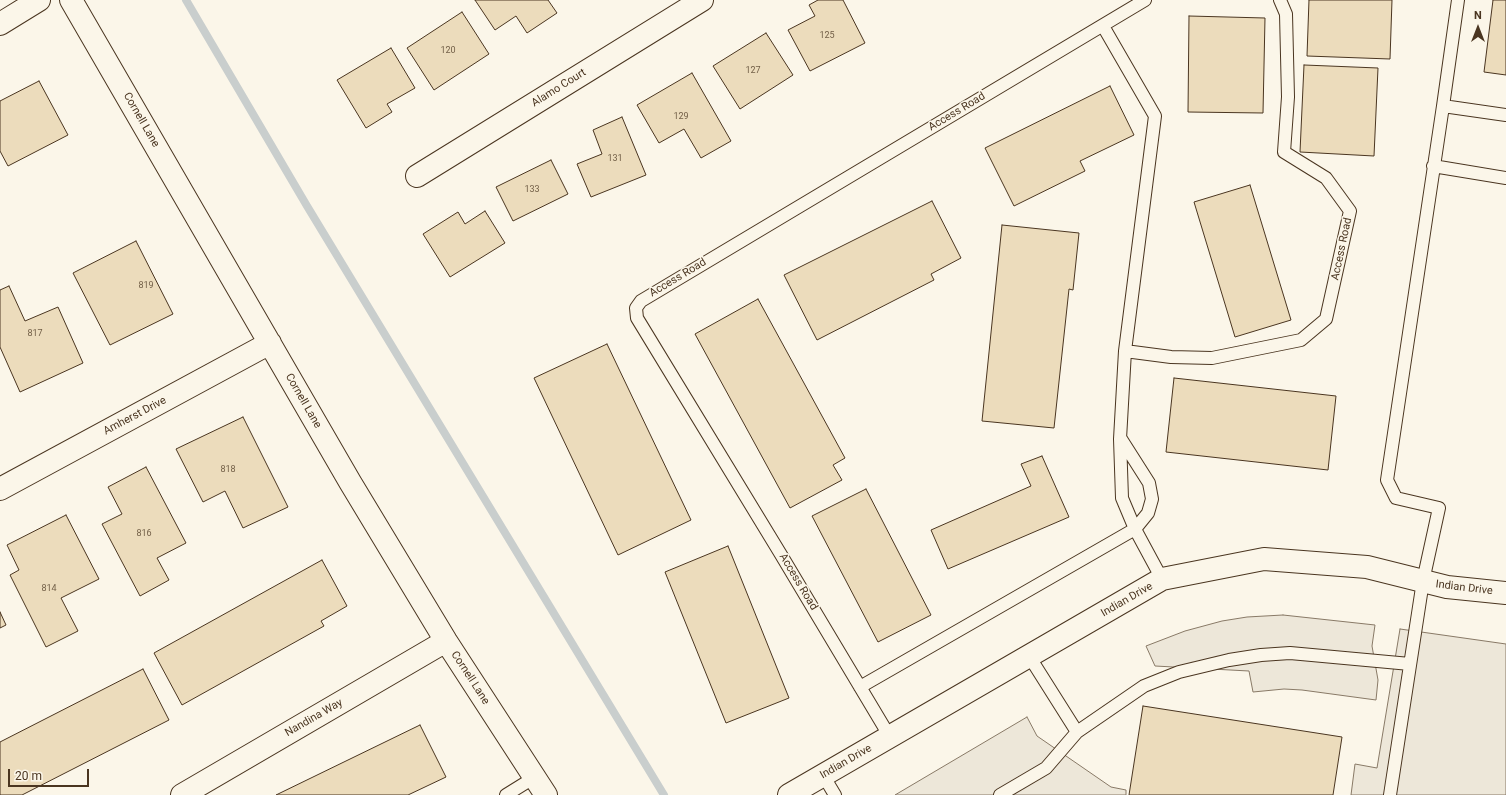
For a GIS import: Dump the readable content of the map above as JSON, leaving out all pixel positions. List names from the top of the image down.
{
  "streets": {
    "street": [
      "Alamo Court",
      "Cornell Lane",
      "Amherst Drive",
      "Indian Drive",
      "Nandina Way"
    ],
    "lane": ["Access Road"]
  },
  "crossings": [
    ["Access Road", "Indian Drive"],
    ["Cornell Lane", "Amherst Drive"],
    ["Cornell Lane", "Nandina Way"]
  ],
  "house_numbers": [
    "125",
    "120",
    "127",
    "129",
    "131",
    "133",
    "819",
    "817",
    "818",
    "816",
    "814"
  ],
  "scale_bar": "20 m",
  "north": "top"
}
